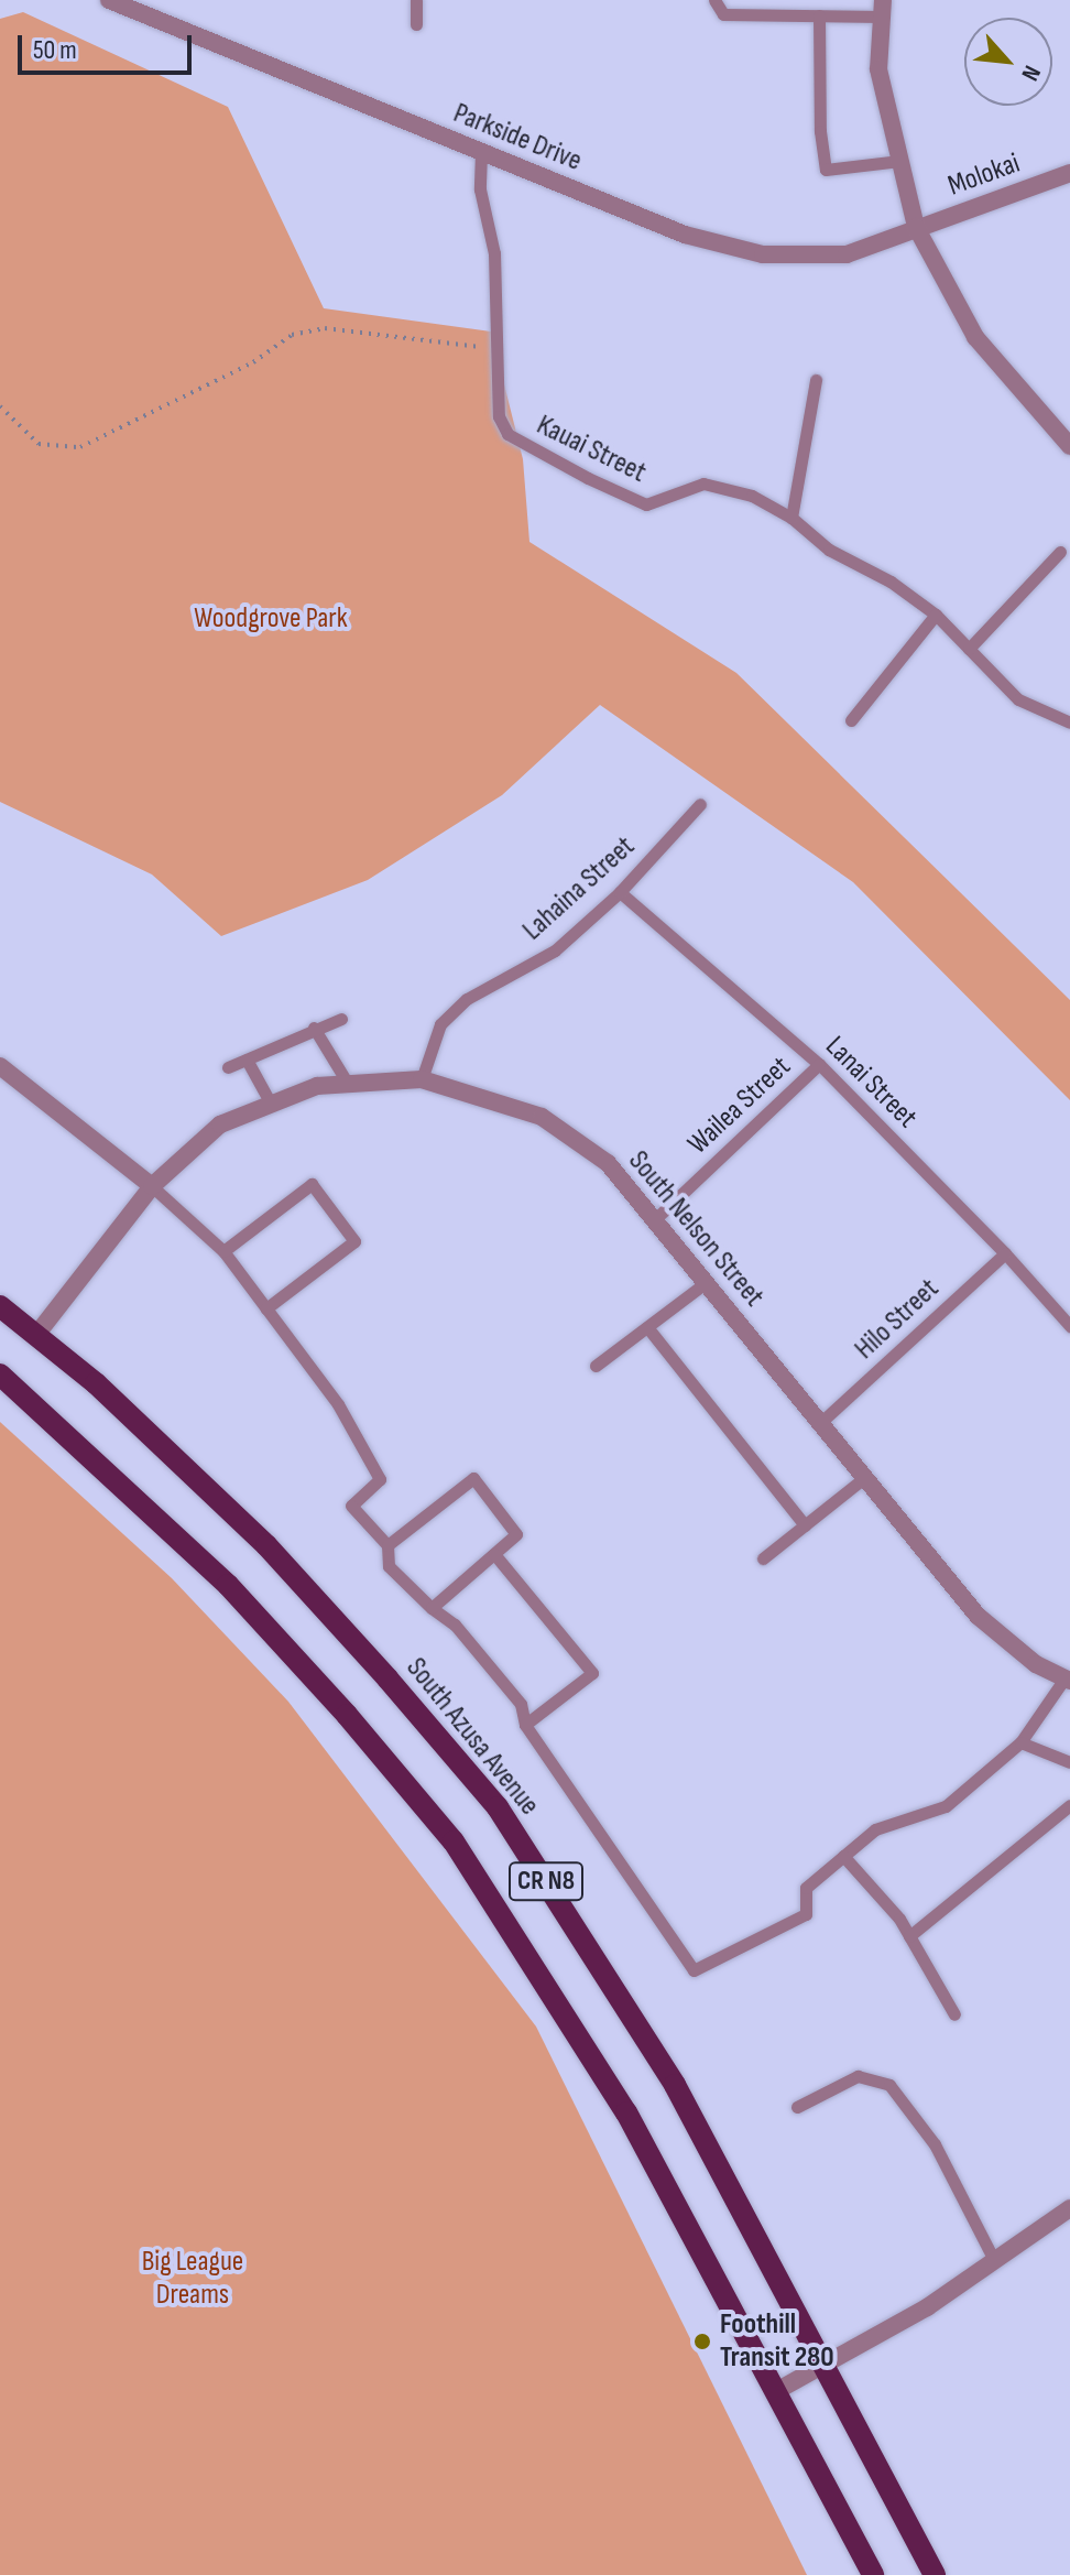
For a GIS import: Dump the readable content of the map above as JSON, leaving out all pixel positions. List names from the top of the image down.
{
  "streets": {
    "main road": ["South Azusa Avenue", "CR N8"],
    "street": ["Parkside Drive", "Molokai", "South Nelson Street"],
    "lane": [
      "Kauai Street",
      "Lahaina Street",
      "Lanai Street",
      "Wailea Street",
      "Hilo Street"
    ]
  },
  "crossings": [
    ["Parkside Drive", "Molokai"],
    ["Parkside Drive", "Kauai Street"],
    ["Lahaina Street", "Lanai Street"],
    ["Lahaina Street", "South Nelson Street"],
    ["Lanai Street", "Wailea Street"],
    ["Lanai Street", "Hilo Street"],
    ["Wailea Street", "South Nelson Street"],
    ["South Nelson Street", "Hilo Street"],
    ["South Nelson Street", "South Azusa Avenue"]
  ],
  "parks": ["Woodgrove Park", "Big League Dreams"],
  "places": ["Foothill Transit 280"],
  "scale_bar": "50 m",
  "north": "bottom right"
}
